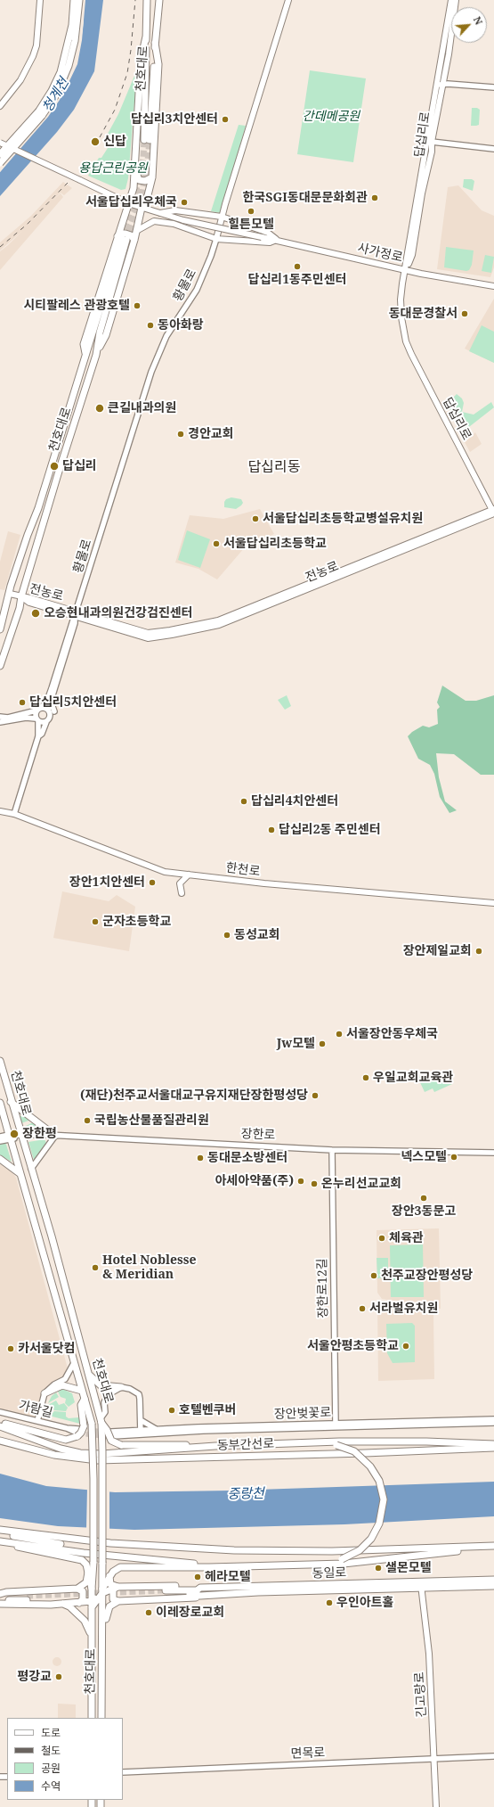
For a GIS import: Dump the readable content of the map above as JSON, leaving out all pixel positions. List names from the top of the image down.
{
  "streets": {
    "main road": [
      "천호대로",
      "답십리로",
      "사가정로",
      "황물로",
      "전농로",
      "한천로",
      "동부간선로",
      "동일로",
      "긴고랑로"
    ],
    "street": [
      "장한로",
      "장한로12길",
      "가람길",
      "장안벚꽃로",
      "면목로"
    ]
  },
  "crossings": [
    ["천호대로", "전농로"],
    ["천호대로", "장한로"],
    ["답십리로", "사가정로"],
    ["답십리로", "전농로"],
    ["황물로", "전농로"],
    ["장한로", "장한로12길"],
    ["장한로12길", "장안벚꽃로"],
    ["동일로", "긴고랑로"],
    ["긴고랑로", "면목로"]
  ],
  "districts": ["답십리동"],
  "water": ["청계천", "중랑천"],
  "parks": ["간데메공원", "용답근린공원"],
  "places": [
    "답십리3치안센터",
    "신답",
    "한국SGI동대문문화회관",
    "서울답십리우체국",
    "힐튼모텔",
    "답십리1동주민센터",
    "시티팔레스 관광호텔",
    "동대문경찰서",
    "동아화랑",
    "큰길내과의원",
    "경안교회",
    "답십리",
    "서울답십리초등학교병설유치원",
    "서울답십리초등학교",
    "오승현내과의원건강검진센터",
    "답십리5치안센터",
    "답십리4치안센터",
    "답십리2동 주민센터",
    "장안1치안센터",
    "군자초등학교",
    "동성교회",
    "장안제일교회",
    "서울장안동우체국",
    "Jw모텔",
    "우일교회교육관",
    "(재단)천주교서울대교구유지재단장한평성당",
    "국립농산물품질관리원",
    "장한평",
    "넥스모텔",
    "동대문소방센터",
    "아세아약품(주)",
    "온누리선교교회",
    "장안3동문고",
    "체육관",
    "Hotel Noblesse & Meridian",
    "천주교장안평성당",
    "서라벌유치원",
    "서울안평초등학교",
    "카서울닷컴",
    "호텔벤쿠버",
    "샐몬모텔",
    "헤라모텔",
    "우인아트홀",
    "이레장로교회",
    "평강교"
  ],
  "legend": [
    "도로",
    "철도",
    "공원",
    "수역"
  ],
  "north": "top right"
}
